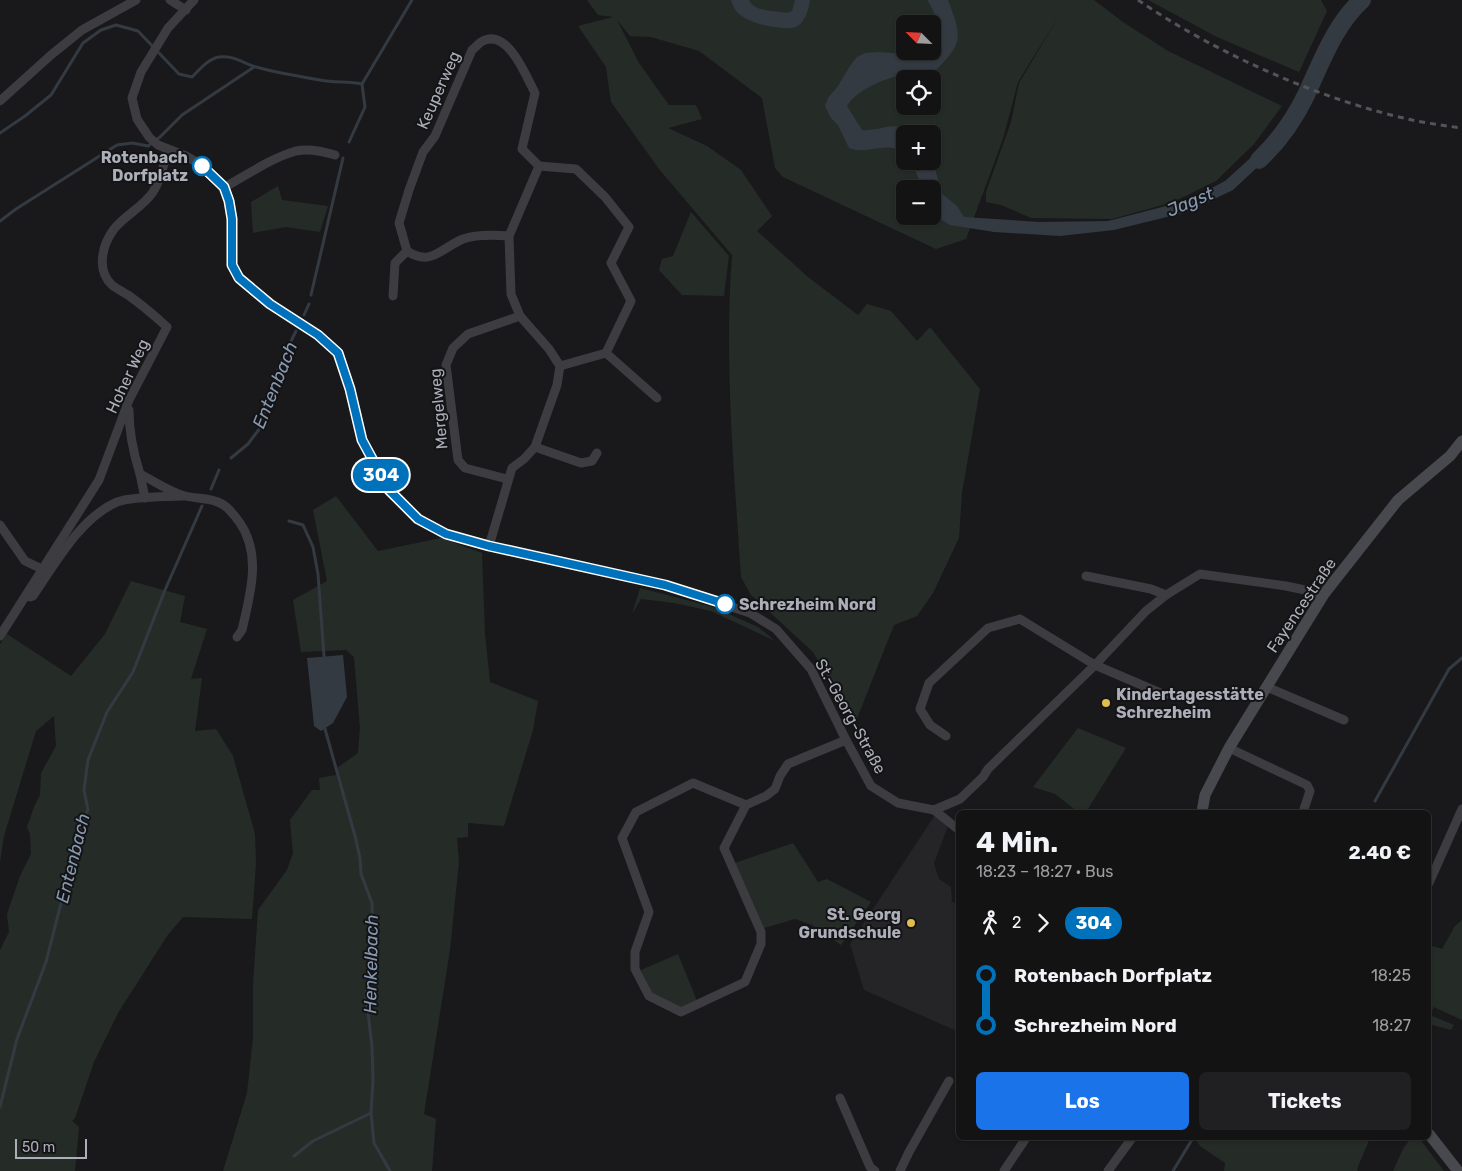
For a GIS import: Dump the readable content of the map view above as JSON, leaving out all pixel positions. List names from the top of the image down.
{
  "streets": {
    "street": [
      "Keuperweg",
      "Hoher Weg",
      "Mergelweg",
      "Fayencestraße",
      "St.-Georg-Straße"
    ]
  },
  "water": ["Jagst", "Entenbach", "Henkelbach"],
  "places": [
    "Rotenbach Dorfplatz",
    "Schrezheim Nord",
    "Kindertagesstätte Schrezheim",
    "St. Georg Grundschule"
  ],
  "lines": ["bus line 304"],
  "scale_bar": "50 m",
  "north": "top left",
  "page": {
    "on_map": "304",
    "map_buttons": ["+", "−"],
    "heading": ["4 Min.", "18:23 – 18:27 · Bus", "2.40 €"],
    "legs": ["2", "304"],
    "list": [
      {
        "name": "Rotenbach Dorfplatz",
        "value": "18:25"
      },
      {
        "name": "Schrezheim Nord",
        "value": "18:27"
      }
    ],
    "buttons": ["Los", "Tickets"],
    "scale": "50 m"
  }
}
